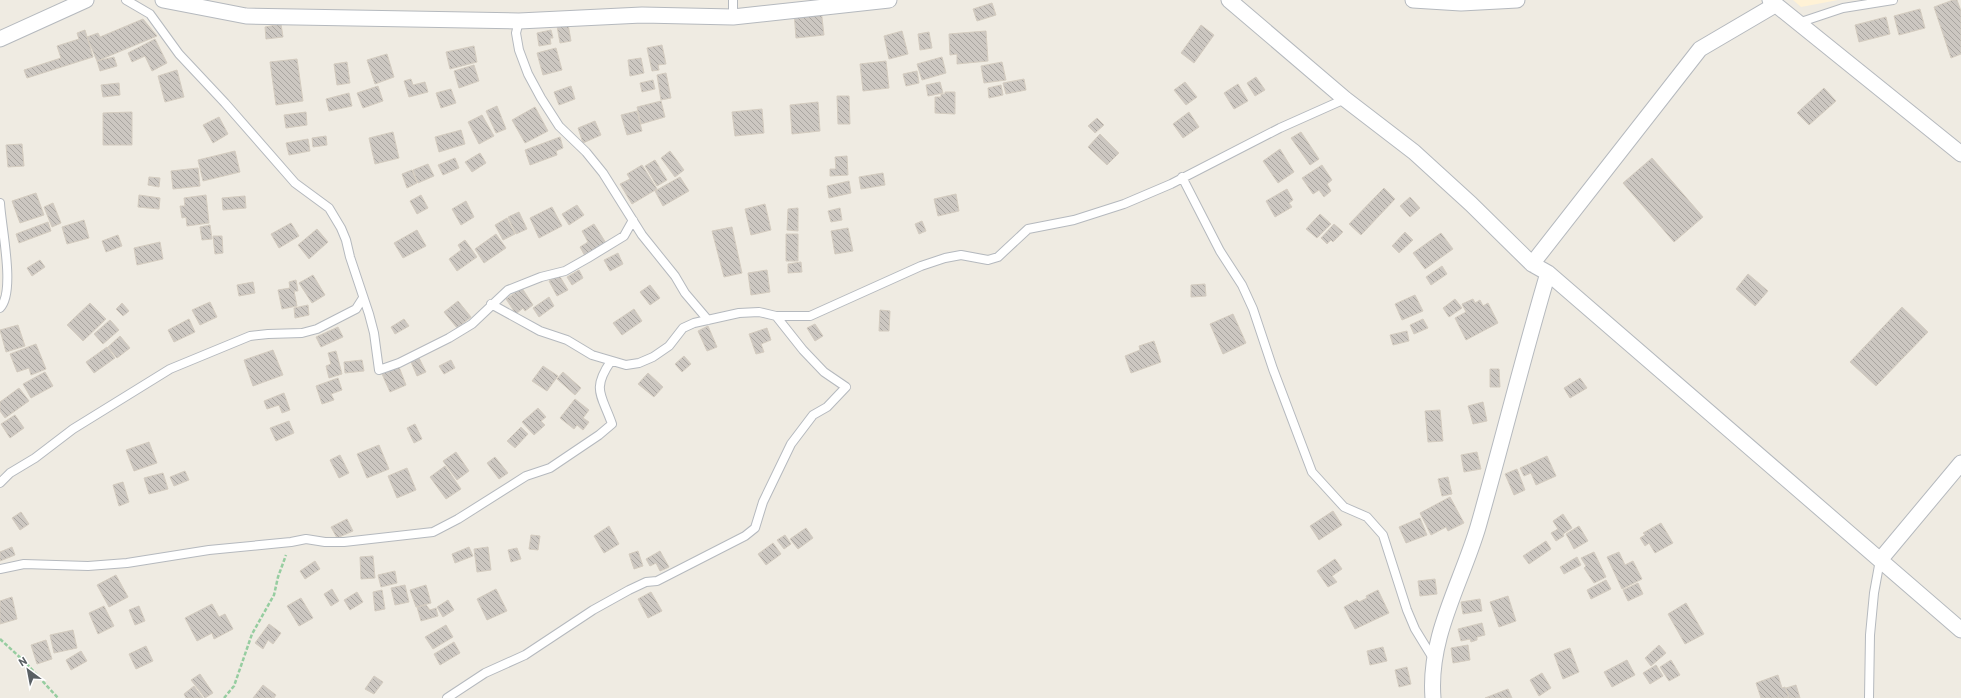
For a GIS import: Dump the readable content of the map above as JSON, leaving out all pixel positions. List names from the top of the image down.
{
  "north": "top left"
}
